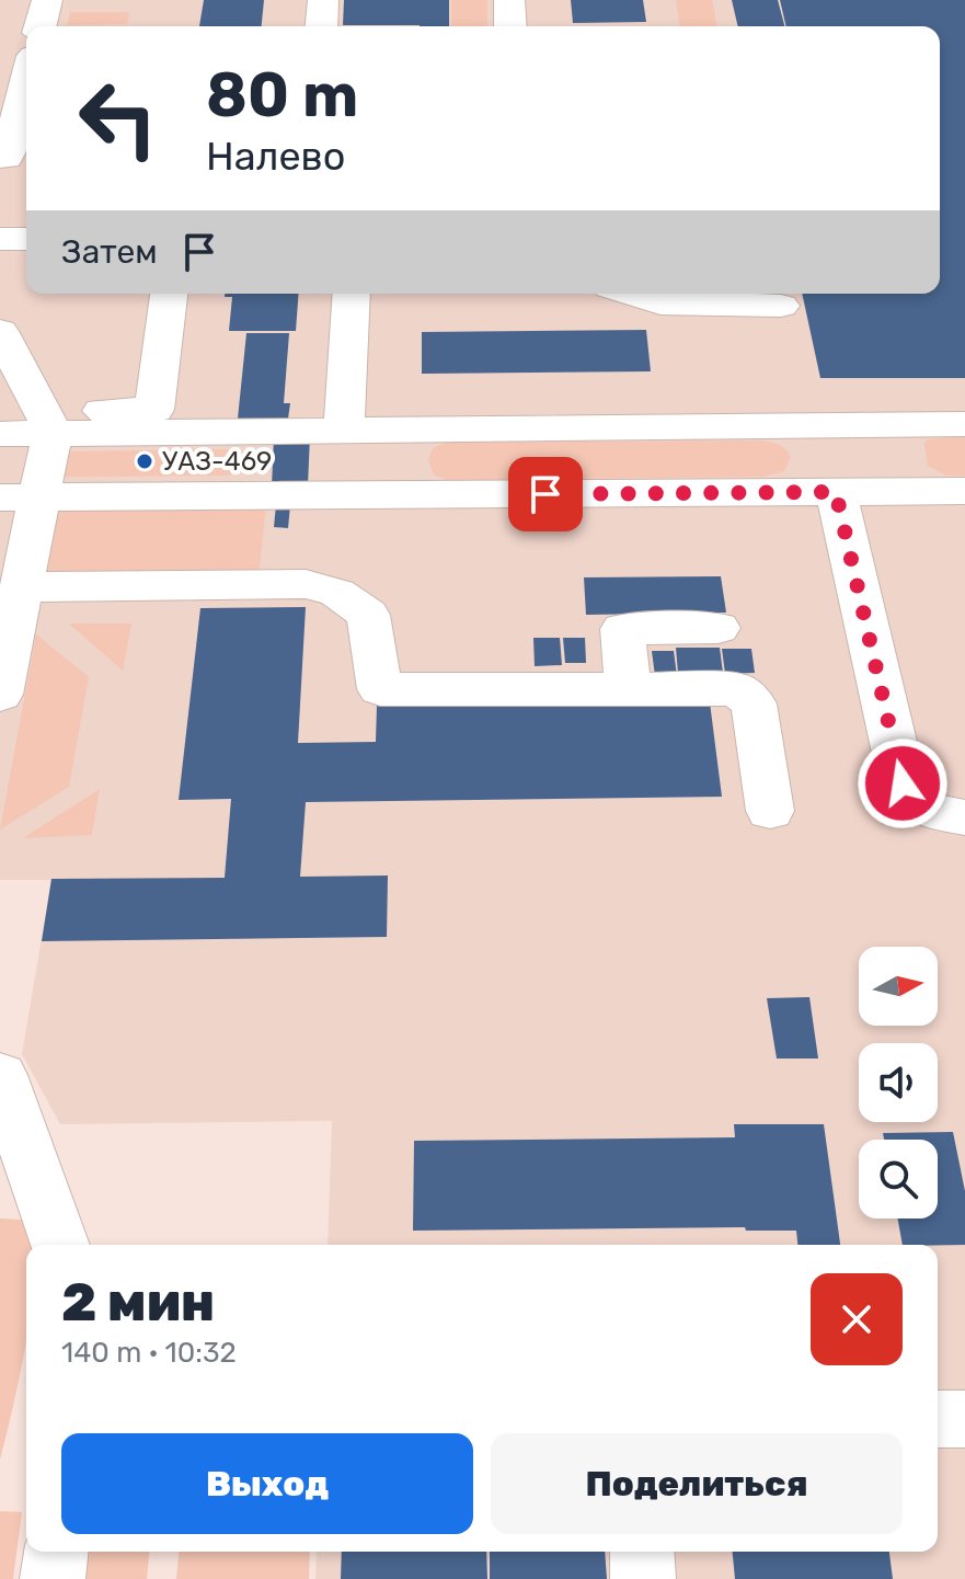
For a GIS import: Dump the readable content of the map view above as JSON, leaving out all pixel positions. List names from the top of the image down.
{
  "places": ["УАЗ-469"],
  "north": "right",
  "page": {
    "turn": ["80 m", "Налево"],
    "then": "Затем",
    "heading": ["2 мин", "140 m · 10:32"],
    "buttons": ["Выход", "Поделиться"]
  }
}
